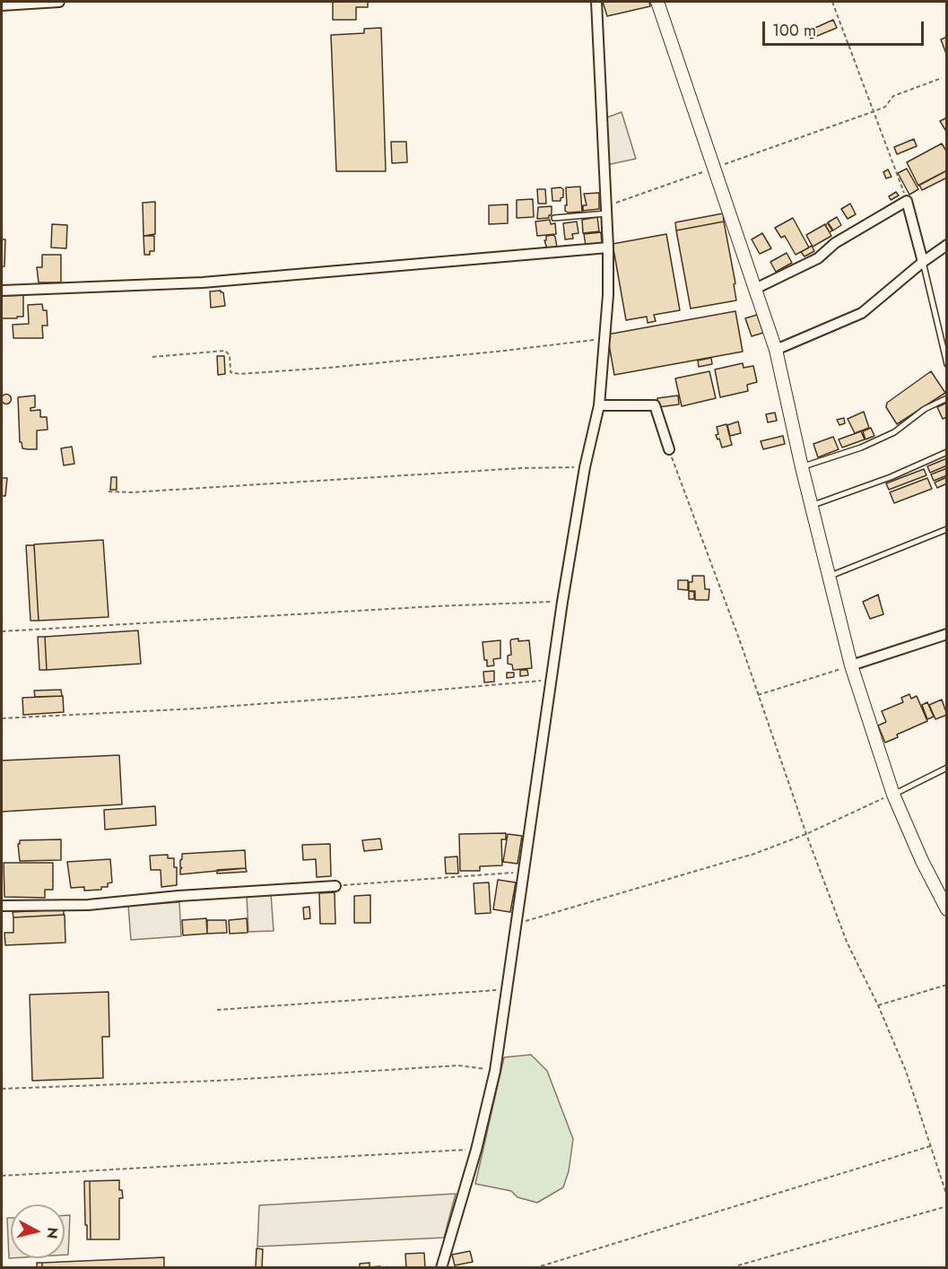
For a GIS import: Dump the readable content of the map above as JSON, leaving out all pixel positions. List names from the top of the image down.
{
  "scale_bar": "100 m",
  "north": "right"
}
